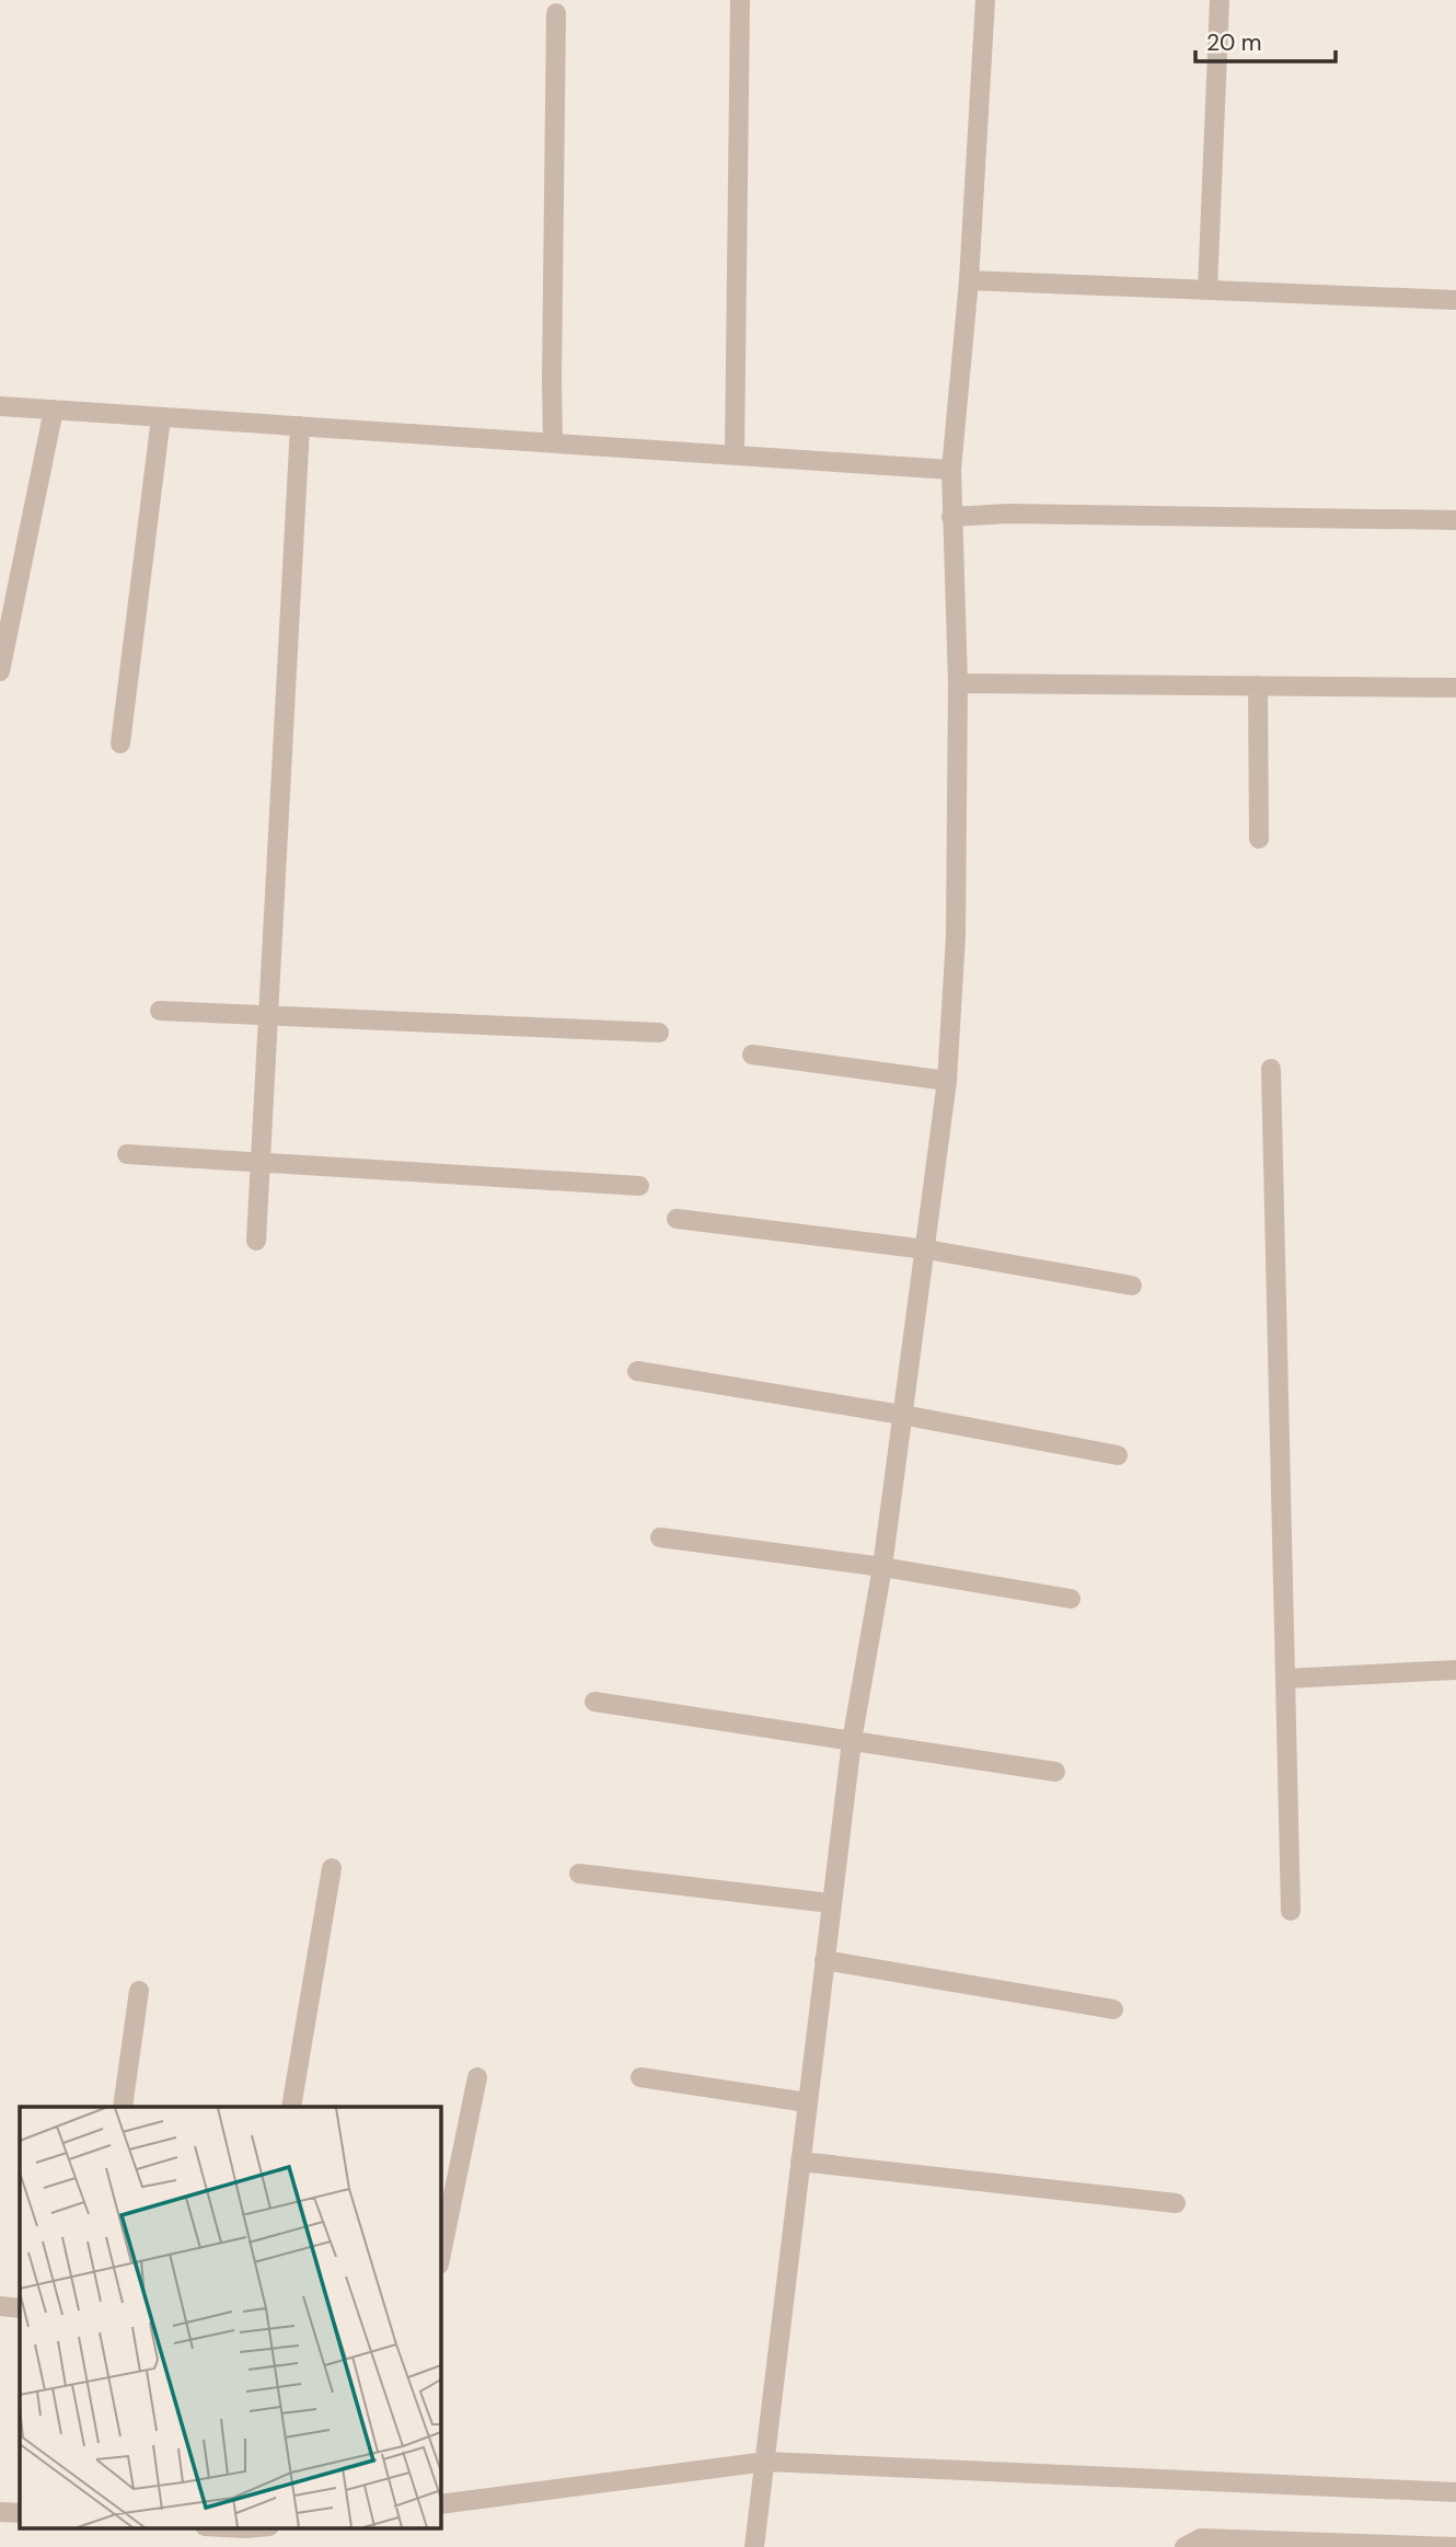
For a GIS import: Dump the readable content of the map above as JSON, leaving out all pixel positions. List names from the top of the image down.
{
  "scale_bar": "20 m"
}
